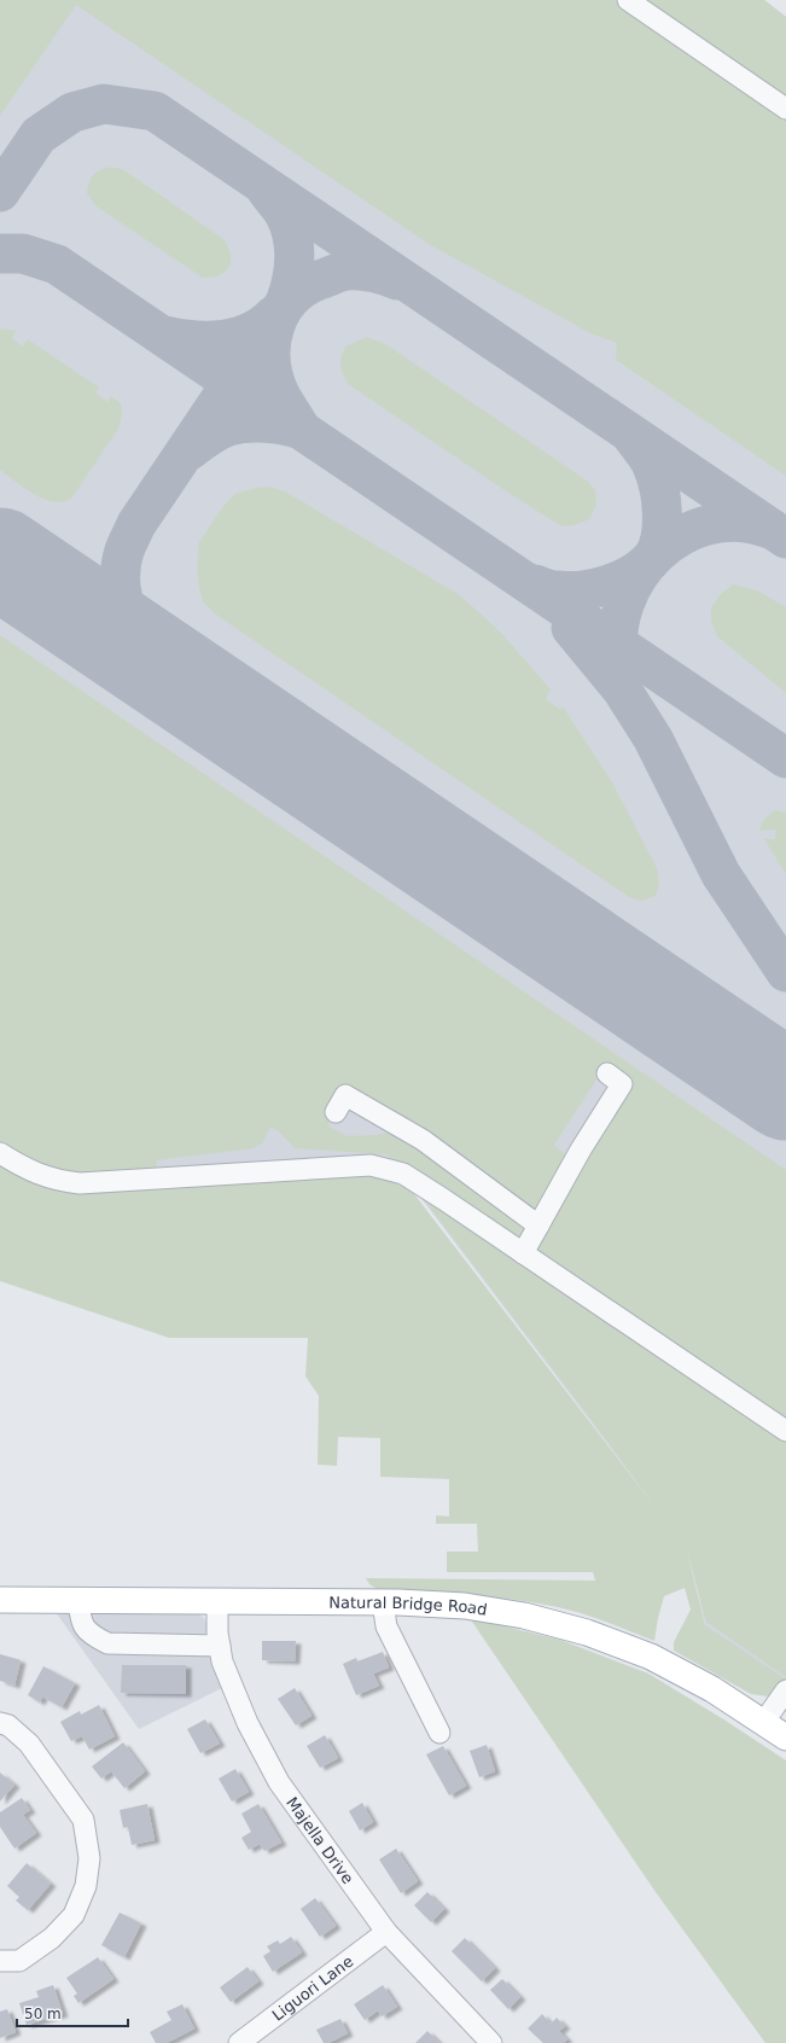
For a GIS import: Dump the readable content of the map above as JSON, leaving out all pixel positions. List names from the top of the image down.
{
  "streets": {
    "main road": ["Natural Bridge Road"],
    "street": ["Majella Drive", "Liguori Lane"]
  },
  "crossings": [
    ["Natural Bridge Road", "Majella Drive"],
    ["Majella Drive", "Liguori Lane"]
  ],
  "scale_bar": "50 m"
}
